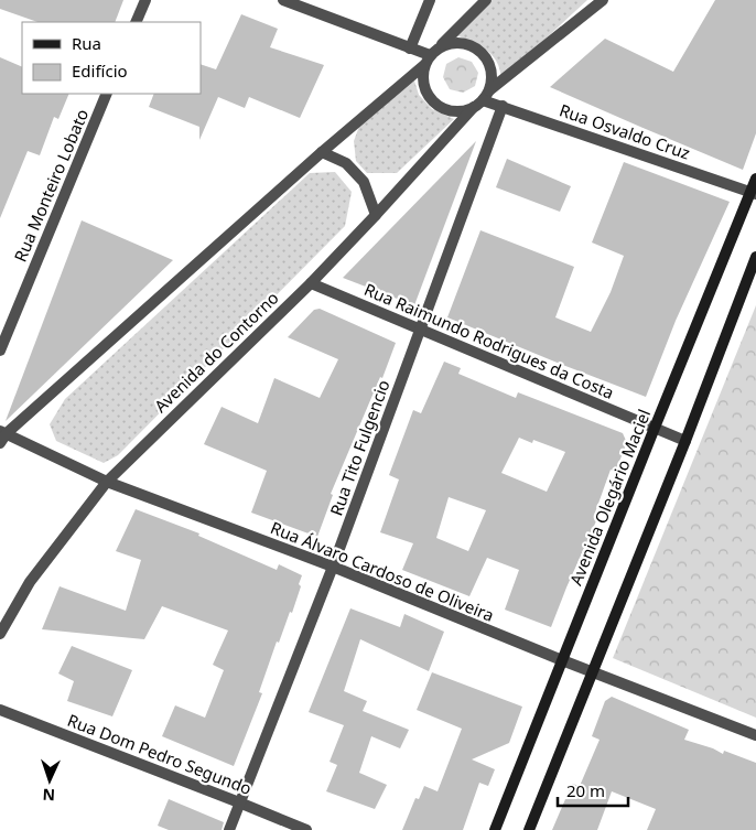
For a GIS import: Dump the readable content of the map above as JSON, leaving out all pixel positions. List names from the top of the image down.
{
  "streets": {
    "main road": ["Avenida Olegário Maciel"],
    "street": [
      "Rua Osvaldo Cruz",
      "Rua Monteiro Lobato",
      "Rua Raimundo Rodrigues da Costa",
      "Avenida do Contorno",
      "Rua Tito Fulgencio",
      "Rua Álvaro Cardoso de Oliveira",
      "Rua Dom Pedro Segundo"
    ]
  },
  "crossings": [
    ["Rua Osvaldo Cruz", "Avenida do Contorno"],
    ["Rua Osvaldo Cruz", "Rua Tito Fulgencio"],
    ["Rua Osvaldo Cruz", "Avenida Olegário Maciel"],
    ["Rua Raimundo Rodrigues da Costa", "Avenida do Contorno"],
    ["Rua Raimundo Rodrigues da Costa", "Rua Tito Fulgencio"],
    ["Rua Raimundo Rodrigues da Costa", "Avenida Olegário Maciel"],
    ["Avenida do Contorno", "Rua Álvaro Cardoso de Oliveira"],
    ["Rua Tito Fulgencio", "Rua Álvaro Cardoso de Oliveira"],
    ["Rua Tito Fulgencio", "Rua Dom Pedro Segundo"],
    ["Avenida Olegário Maciel", "Rua Álvaro Cardoso de Oliveira"]
  ],
  "legend": ["Rua", "Edifício"],
  "scale_bar": "20 m",
  "north": "bottom"
}
